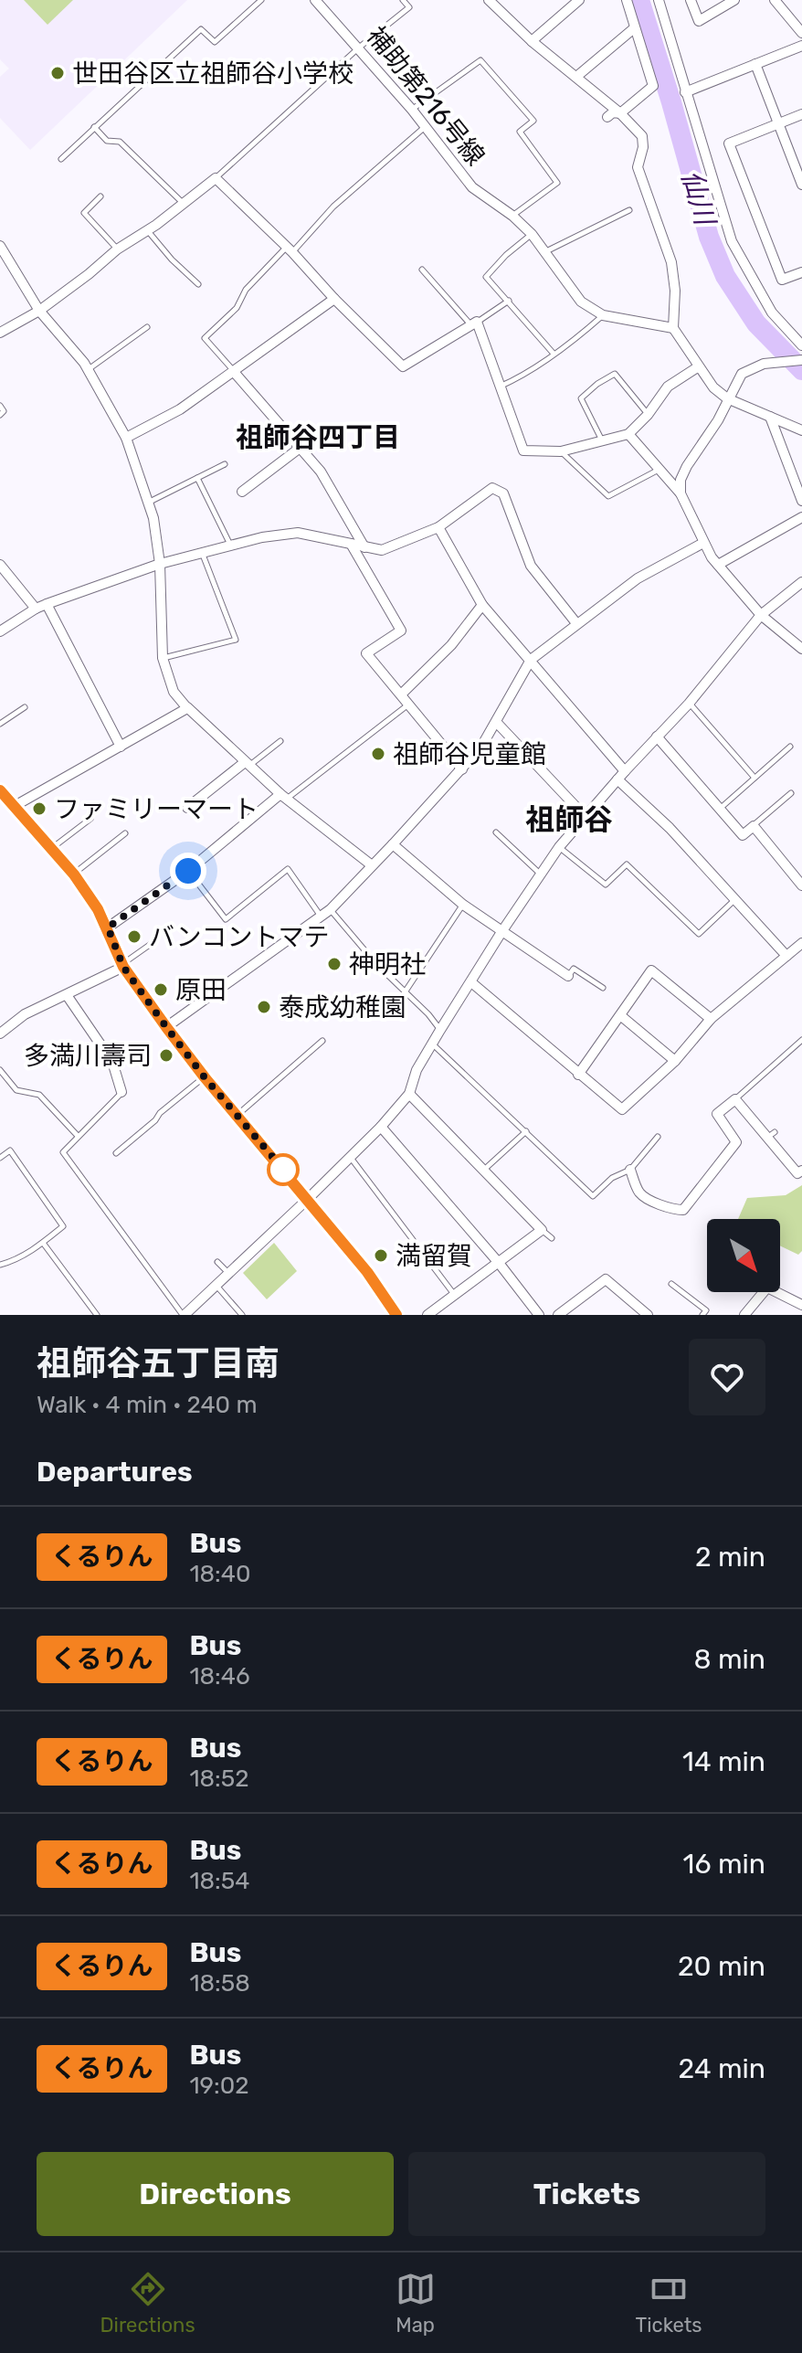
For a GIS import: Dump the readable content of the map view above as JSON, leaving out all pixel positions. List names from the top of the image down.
{
  "streets": {
    "street": ["補助第216号線"]
  },
  "districts": ["祖師谷四丁目", "祖師谷"],
  "water": ["仙川"],
  "places": [
    "世田谷区立祖師谷小学校",
    "祖師谷児童館",
    "ファミリーマート",
    "バンコントマテ",
    "神明社",
    "原田",
    "泰成幼稚園",
    "多満川壽司",
    "満留賀"
  ],
  "lines": ["bus line くるりん"],
  "north": "bottom right",
  "page": {
    "heading": [
      ["祖師谷五丁目南", "Walk · 4 min · 240 m"],
      "Departures"
    ],
    "list": [
      {
        "mark": "くるりん",
        "name": "Bus",
        "note": "18:40",
        "value": "2 min"
      },
      {
        "mark": "くるりん",
        "name": "Bus",
        "note": "18:46",
        "value": "8 min"
      },
      {
        "mark": "くるりん",
        "name": "Bus",
        "note": "18:52",
        "value": "14 min"
      },
      {
        "mark": "くるりん",
        "name": "Bus",
        "note": "18:54",
        "value": "16 min"
      },
      {
        "mark": "くるりん",
        "name": "Bus",
        "note": "18:58",
        "value": "20 min"
      },
      {
        "mark": "くるりん",
        "name": "Bus",
        "note": "19:02",
        "value": "24 min"
      }
    ],
    "buttons": ["Directions", "Tickets"],
    "tabs": ["Directions", "Map", "Tickets"]
  }
}
